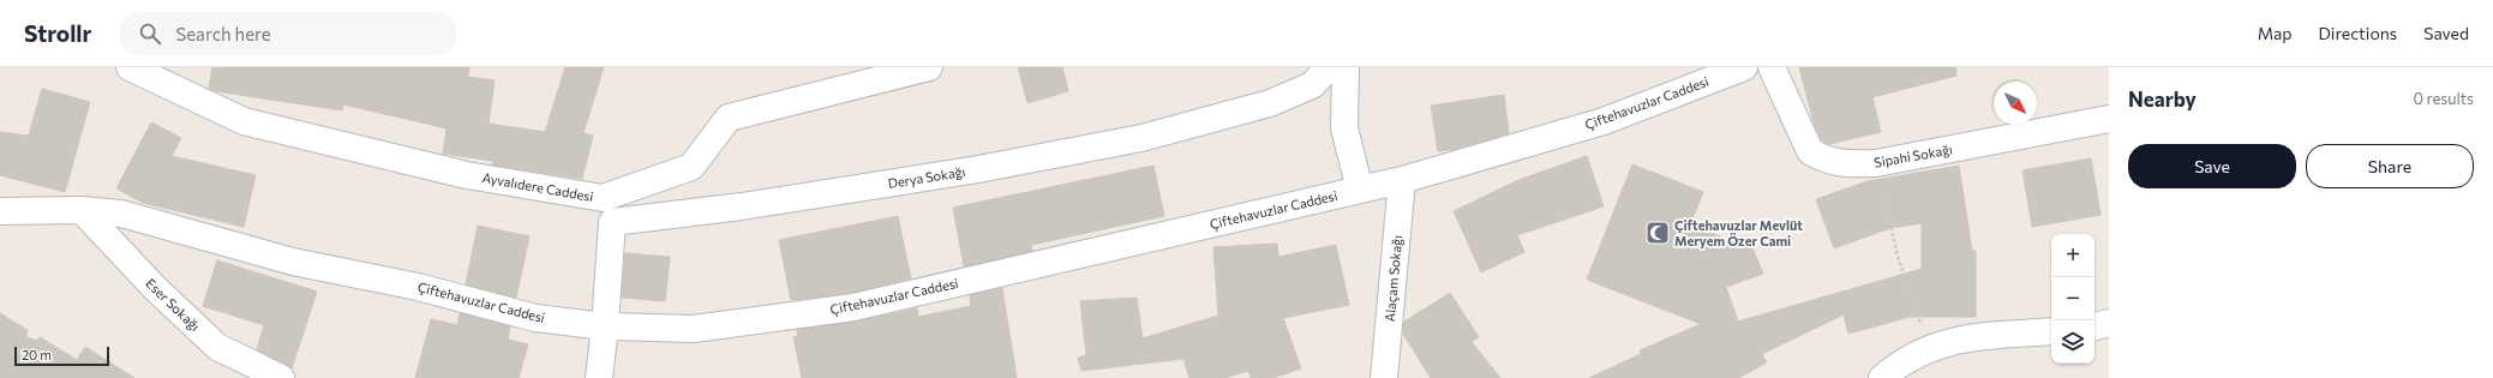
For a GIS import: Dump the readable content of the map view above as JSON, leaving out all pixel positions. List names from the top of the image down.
{
  "streets": {
    "street": [
      "Çiftehavuzlar Caddesi",
      "Sipahi Sokağı",
      "Derya Sokağı",
      "Ayvalıdere Caddesi",
      "Alaçam Sokağı",
      "Eser Sokağı"
    ]
  },
  "crossings": [
    ["Çiftehavuzlar Caddesi", "Alaçam Sokağı"],
    ["Çiftehavuzlar Caddesi", "Eser Sokağı"]
  ],
  "places": {
    "mosque": ["Çiftehavuzlar Mevlüt Meryem Özer Cami"]
  },
  "scale_bar": "20 m",
  "north": "bottom right",
  "page": {
    "header": "Strollr",
    "search": "Search here",
    "nav": ["Map", "Directions", "Saved"],
    "heading": ["Nearby", "0 results"],
    "buttons": ["Save", "Share"],
    "map_buttons": ["+", "−"],
    "scale": "20 m"
  }
}
